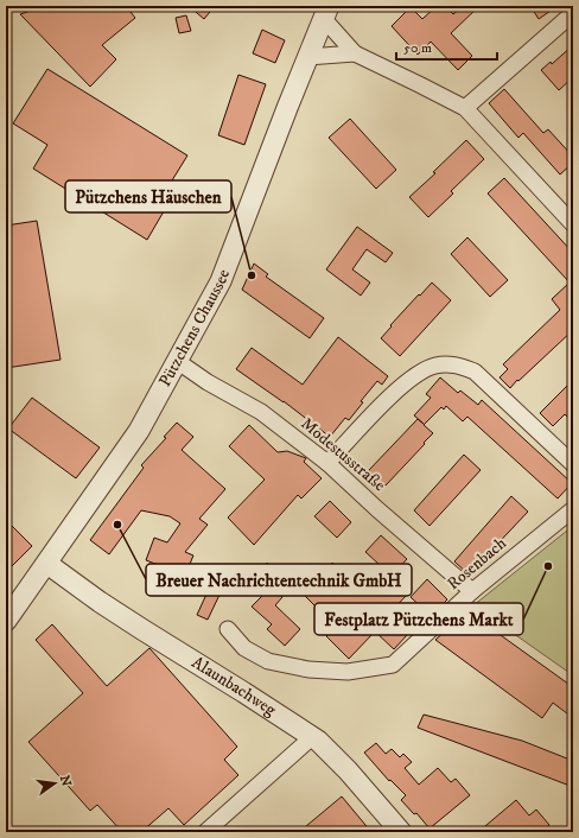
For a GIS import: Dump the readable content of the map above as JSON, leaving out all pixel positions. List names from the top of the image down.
{
  "streets": {
    "street": [
      "Pützchens Chaussee",
      "Modestusstraße",
      "Rosenbach",
      "Alaunbachweg"
    ]
  },
  "crossings": [
    ["Pützchens Chaussee", "Modestusstraße"],
    ["Pützchens Chaussee", "Alaunbachweg"],
    ["Modestusstraße", "Rosenbach"]
  ],
  "places": ["Pützchens Häuschen", "Breuer Nachrichtentechnik GmbH", "Festplatz Pützchens Markt"],
  "scale_bar": "50 m",
  "north": "right"
}
